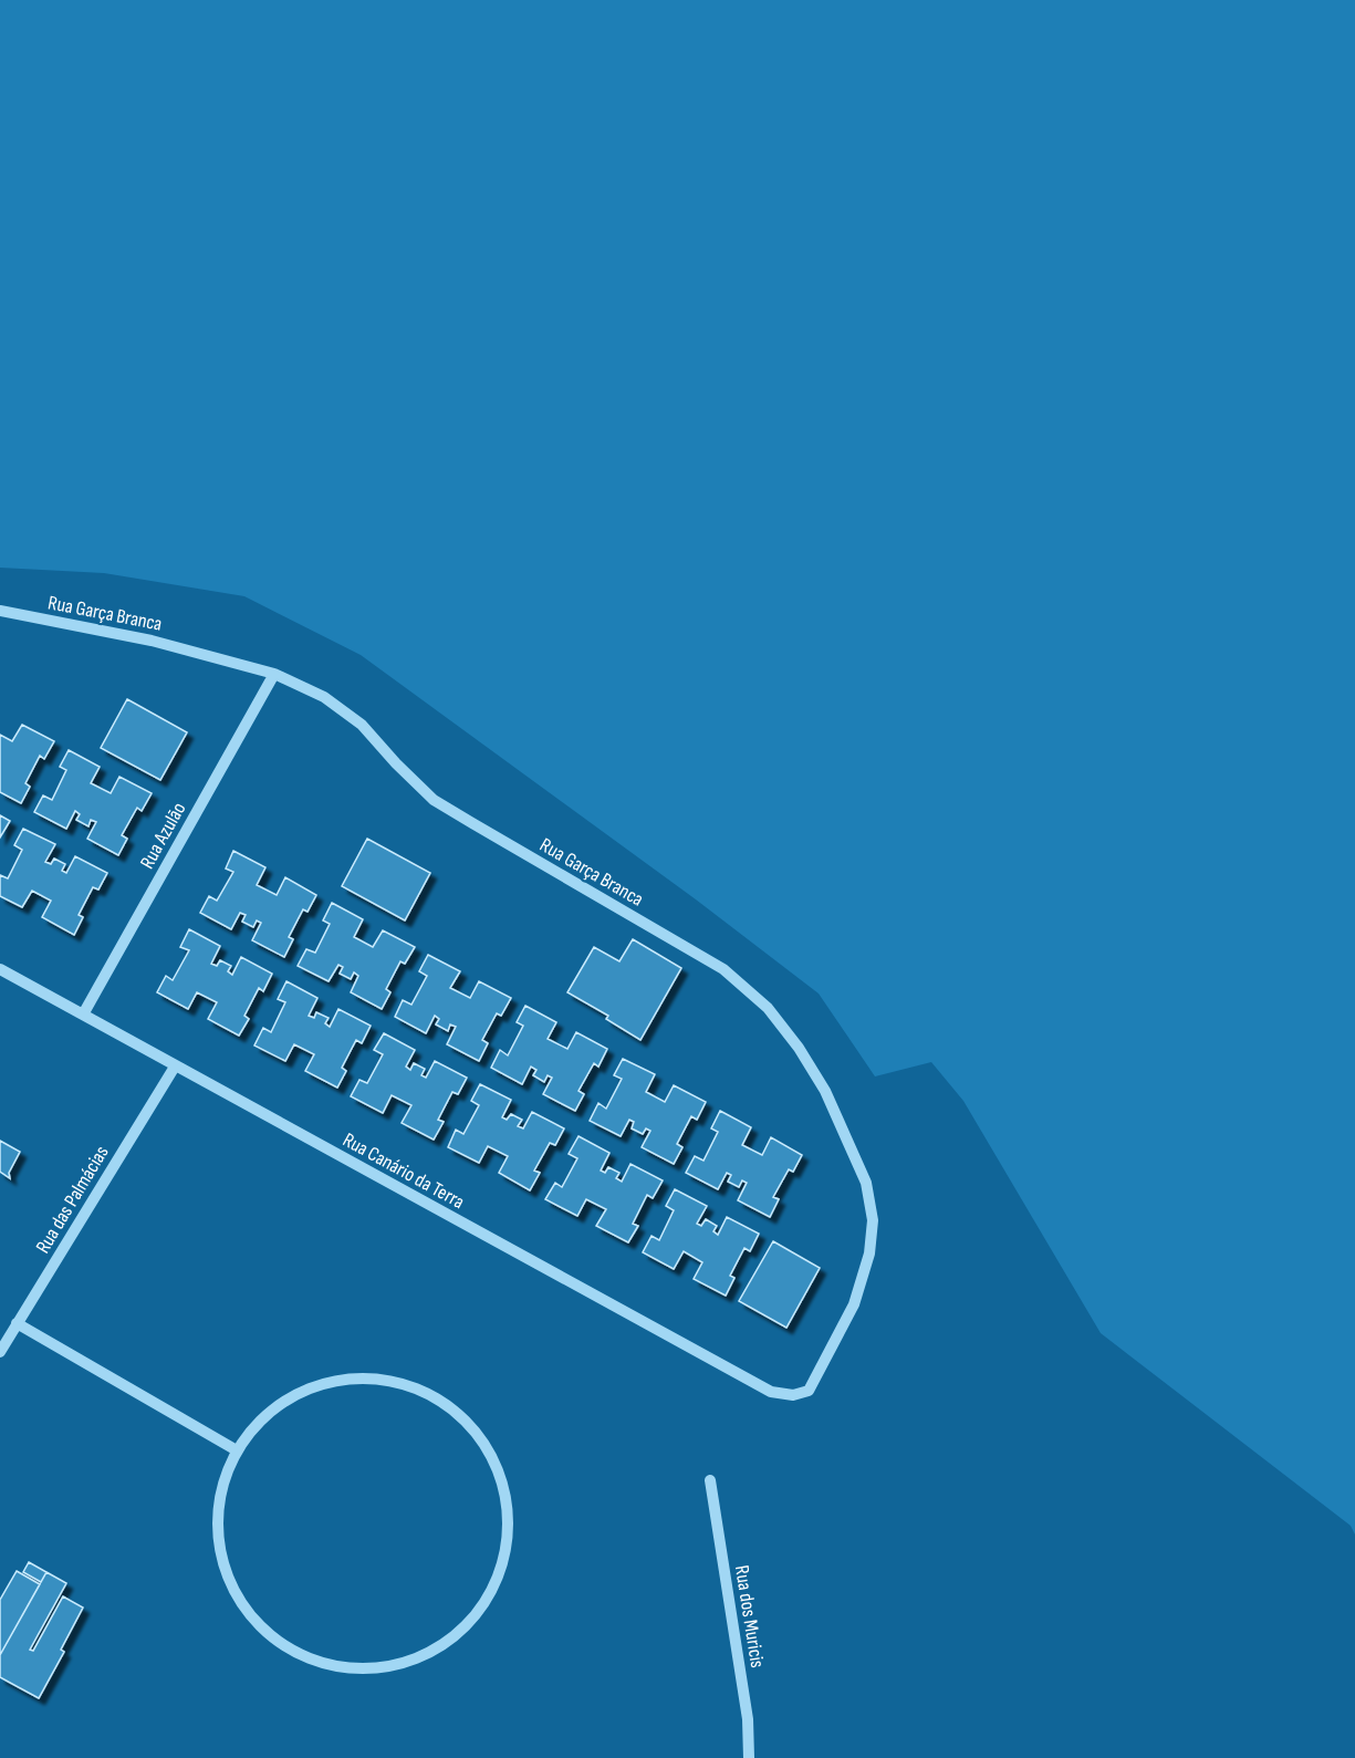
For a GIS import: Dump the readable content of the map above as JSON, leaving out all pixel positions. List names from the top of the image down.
{
  "streets": {
    "street": [
      "Rua Garça Branca",
      "Rua Azulão",
      "Rua Canário da Terra",
      "Rua das Palmácias",
      "Rua dos Muricis"
    ]
  },
  "crossings": [
    ["Rua Garça Branca", "Rua Azulão"],
    ["Rua Garça Branca", "Rua Canário da Terra"],
    ["Rua Azulão", "Rua Canário da Terra"],
    ["Rua Canário da Terra", "Rua das Palmácias"]
  ]
}
